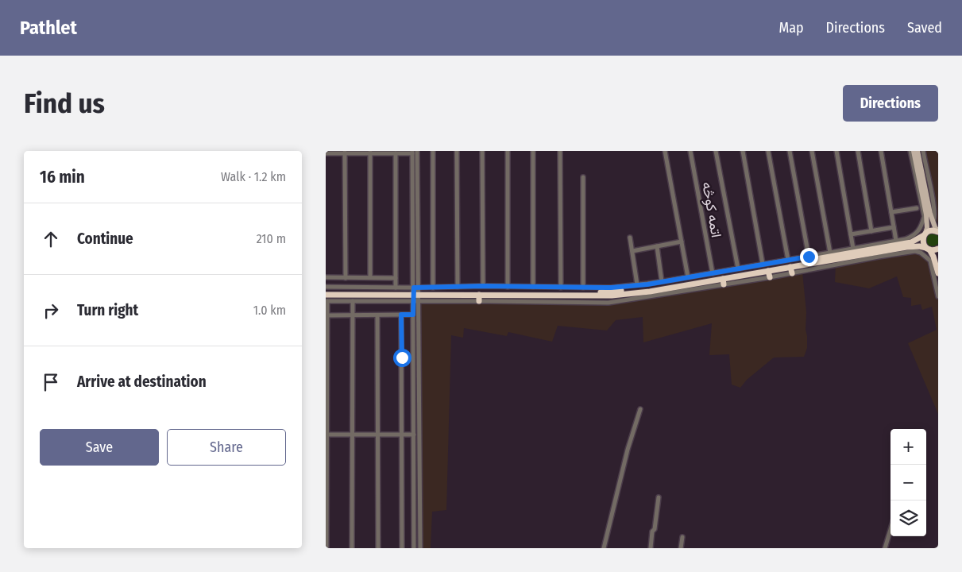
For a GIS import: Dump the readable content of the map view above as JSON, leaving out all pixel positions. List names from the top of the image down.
{
  "streets": {
    "street": ["اتمه کوڅه"]
  },
  "page": {
    "header": "Pathlet",
    "nav": ["Map", "Directions", "Saved"],
    "buttons": [
      "Directions",
      ["Save", "Share"]
    ],
    "title": "Find us",
    "heading": ["16 min", "Walk · 1.2 km"],
    "list": [
      ["Continue", "210 m"],
      ["Turn right", "1.0 km"],
      "Arrive at destination"
    ],
    "map_buttons": ["+", "−"]
  }
}
